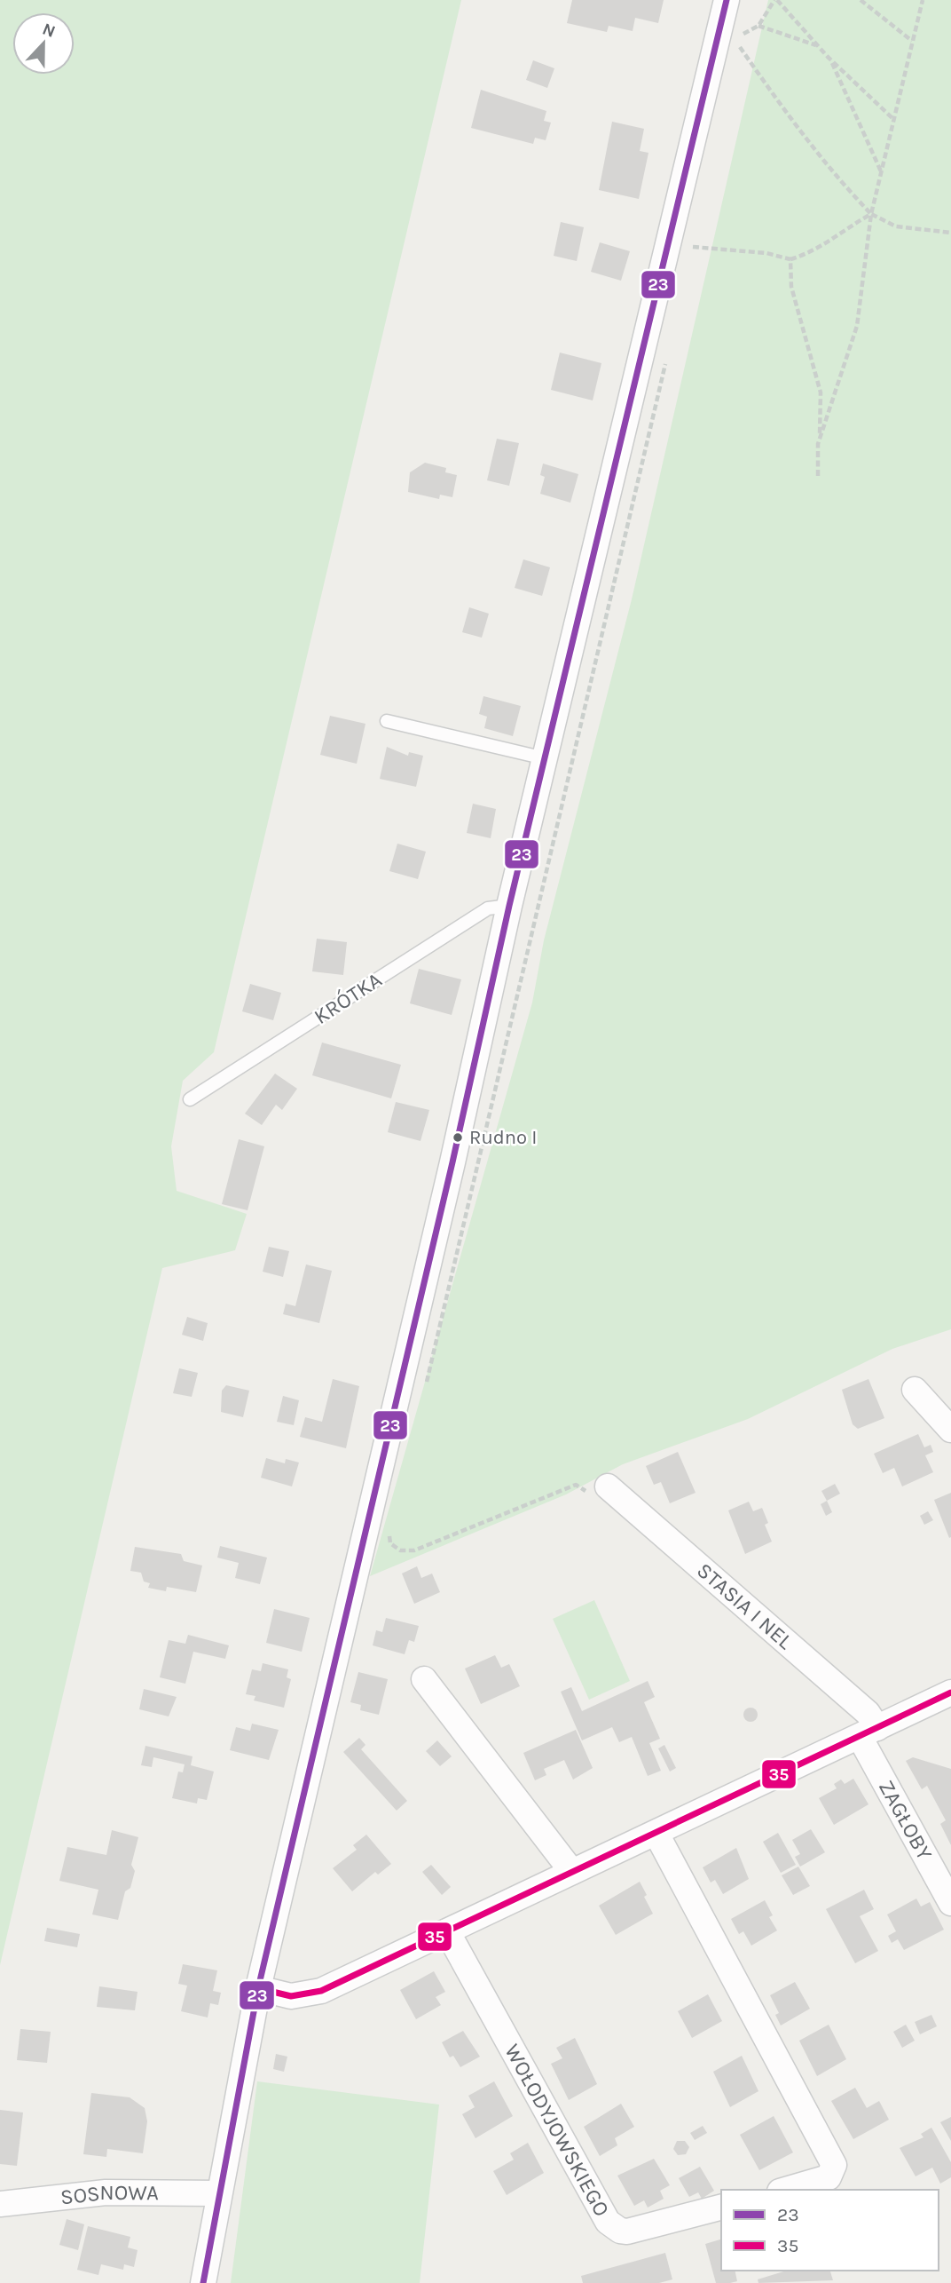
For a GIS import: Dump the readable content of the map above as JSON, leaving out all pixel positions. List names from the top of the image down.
{
  "streets": {
    "street": [
      "STASIA I NEL",
      "ZAGŁOBY",
      "WOŁODYJOWSKIEGO",
      "SOSNOWA"
    ],
    "lane": ["KRÓTKA"]
  },
  "crossings": [
    ["STASIA I NEL", "ZAGŁOBY"]
  ],
  "places": ["Rudno I"],
  "lines": ["transit line 23", "transit line 35"],
  "legend": ["23", "35"],
  "north": "top"
}
